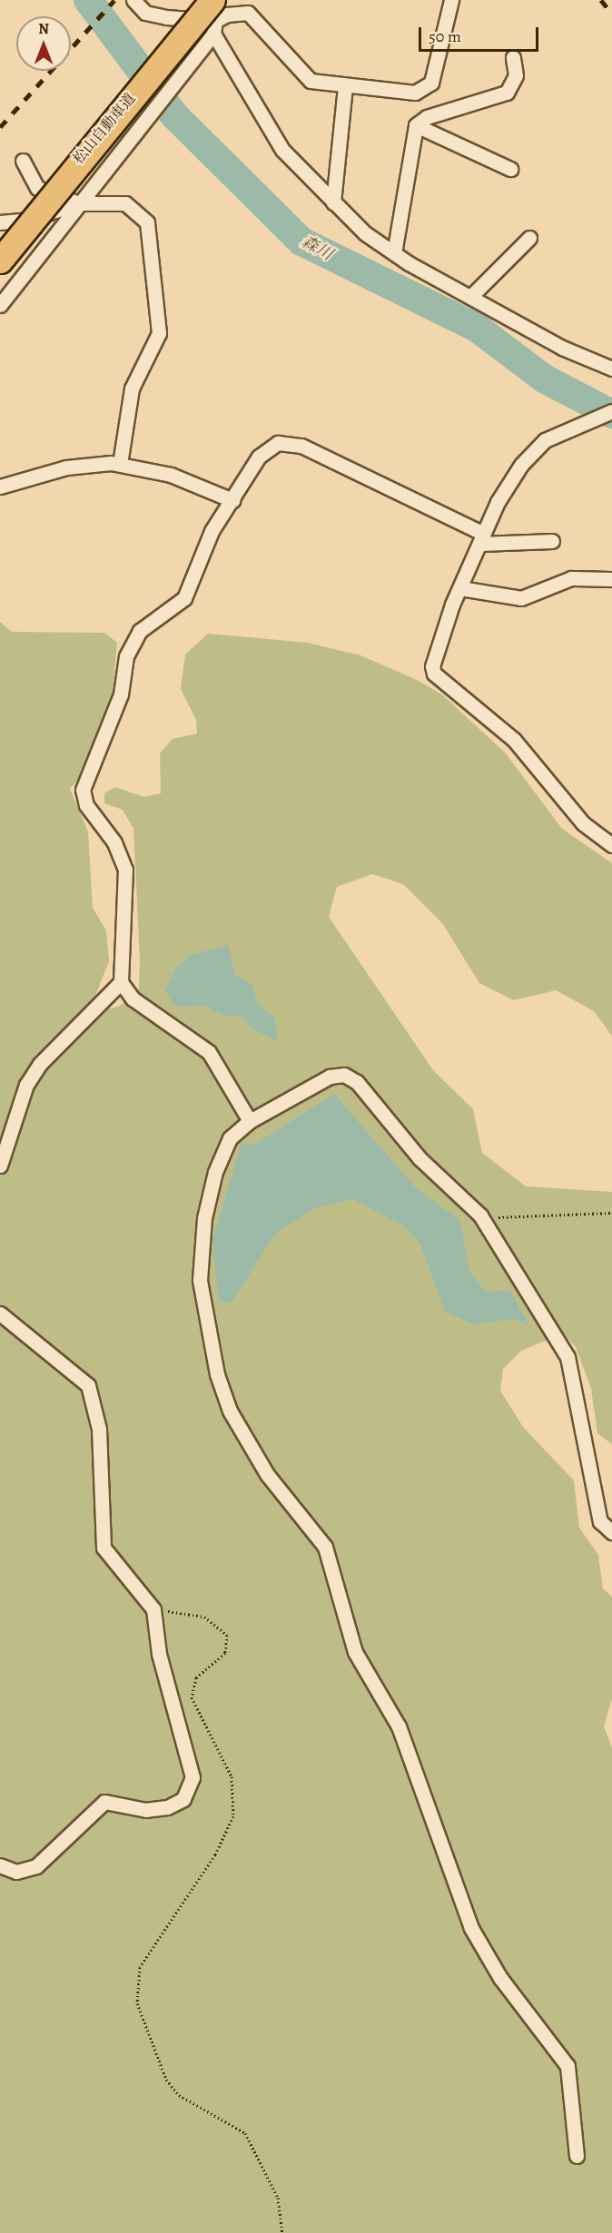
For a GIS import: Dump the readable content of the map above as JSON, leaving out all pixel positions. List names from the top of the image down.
{
  "streets": {
    "highway": ["松山自動車道"]
  },
  "water": ["森川"],
  "scale_bar": "50 m",
  "north": "top"
}
